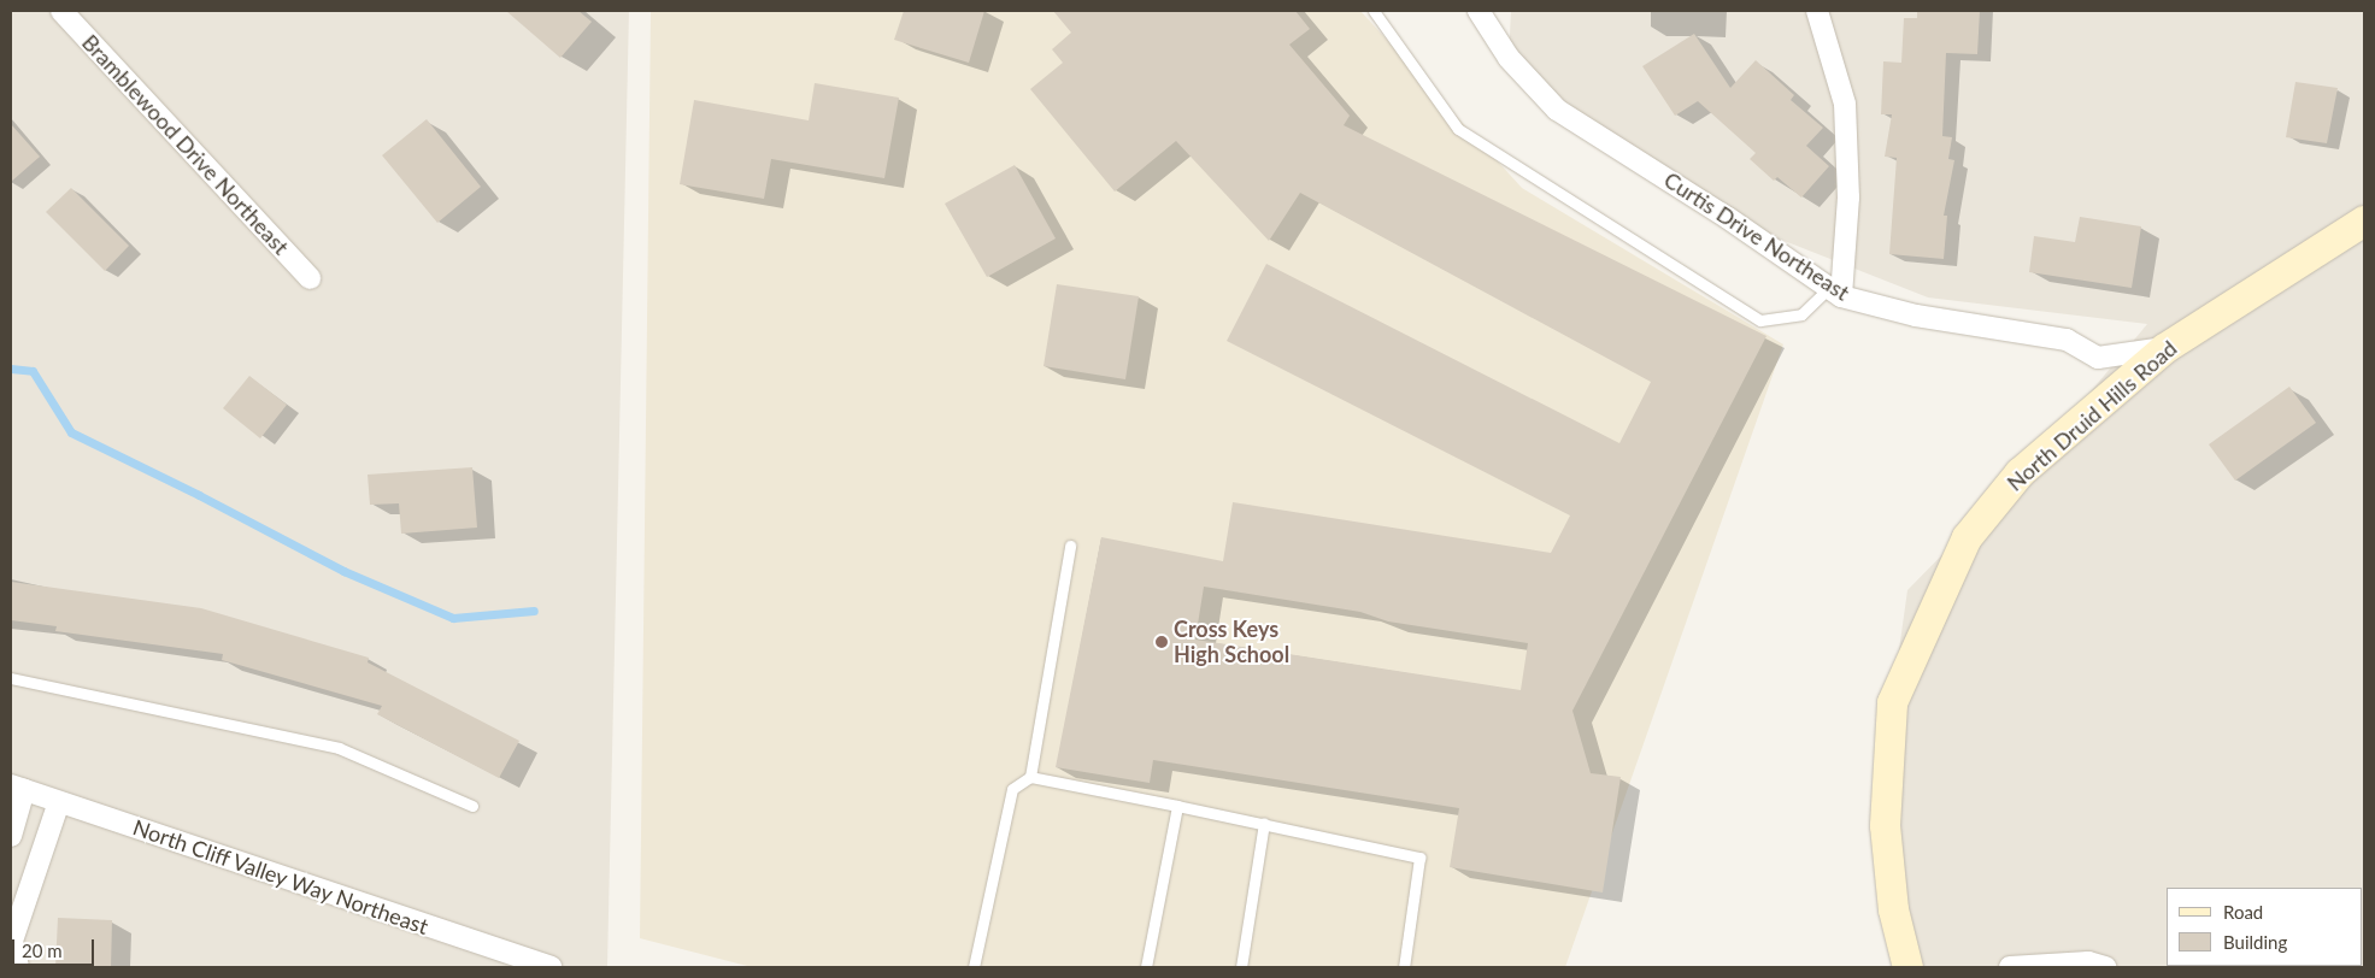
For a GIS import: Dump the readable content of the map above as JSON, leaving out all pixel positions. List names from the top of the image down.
{
  "streets": {
    "main road": ["North Druid Hills Road"],
    "street": ["Bramblewood Drive Northeast", "Curtis Drive Northeast", "North Cliff Valley Way Northeast"]
  },
  "crossings": [
    ["Curtis Drive Northeast", "North Druid Hills Road"]
  ],
  "places": ["Cross Keys High School"],
  "legend": ["Road", "Building"],
  "scale_bar": "20 m"
}
